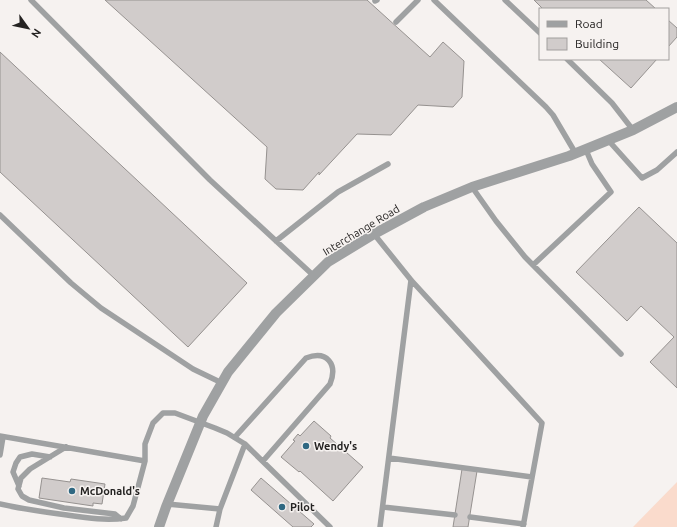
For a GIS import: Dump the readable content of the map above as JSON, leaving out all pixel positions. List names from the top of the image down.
{
  "streets": {
    "street": ["Interchange Road"]
  },
  "places": ["Wendy's", "McDonald's", "Pilot"],
  "legend": ["Road", "Building"],
  "north": "bottom right"
}
